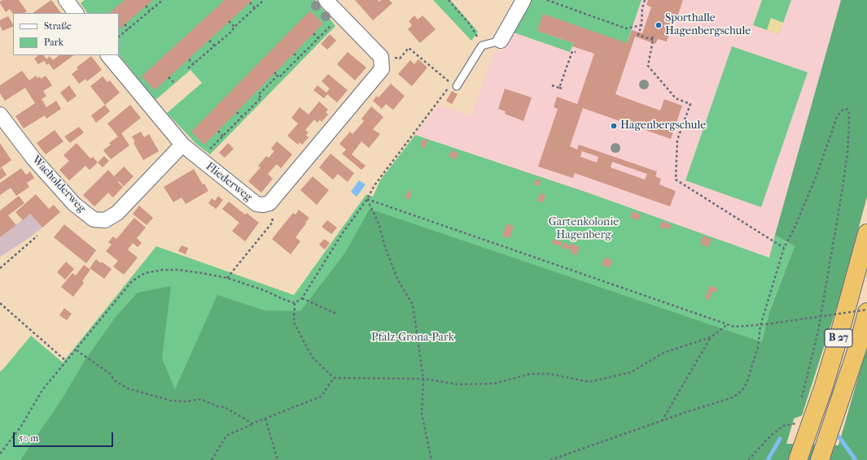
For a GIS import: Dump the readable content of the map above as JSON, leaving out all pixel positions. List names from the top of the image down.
{
  "streets": {
    "highway": ["B 27"],
    "street": ["Fliederweg", "Wacholderweg"]
  },
  "crossings": [
    ["Fliederweg", "Wacholderweg"]
  ],
  "parks": ["Gartenkolonie Hagenberg", "Pfalz-Grona-Park"],
  "places": ["Sporthalle Hagenbergschule", "Hagenbergschule"],
  "legend": ["Straße", "Park"],
  "scale_bar": "50 m"
}
